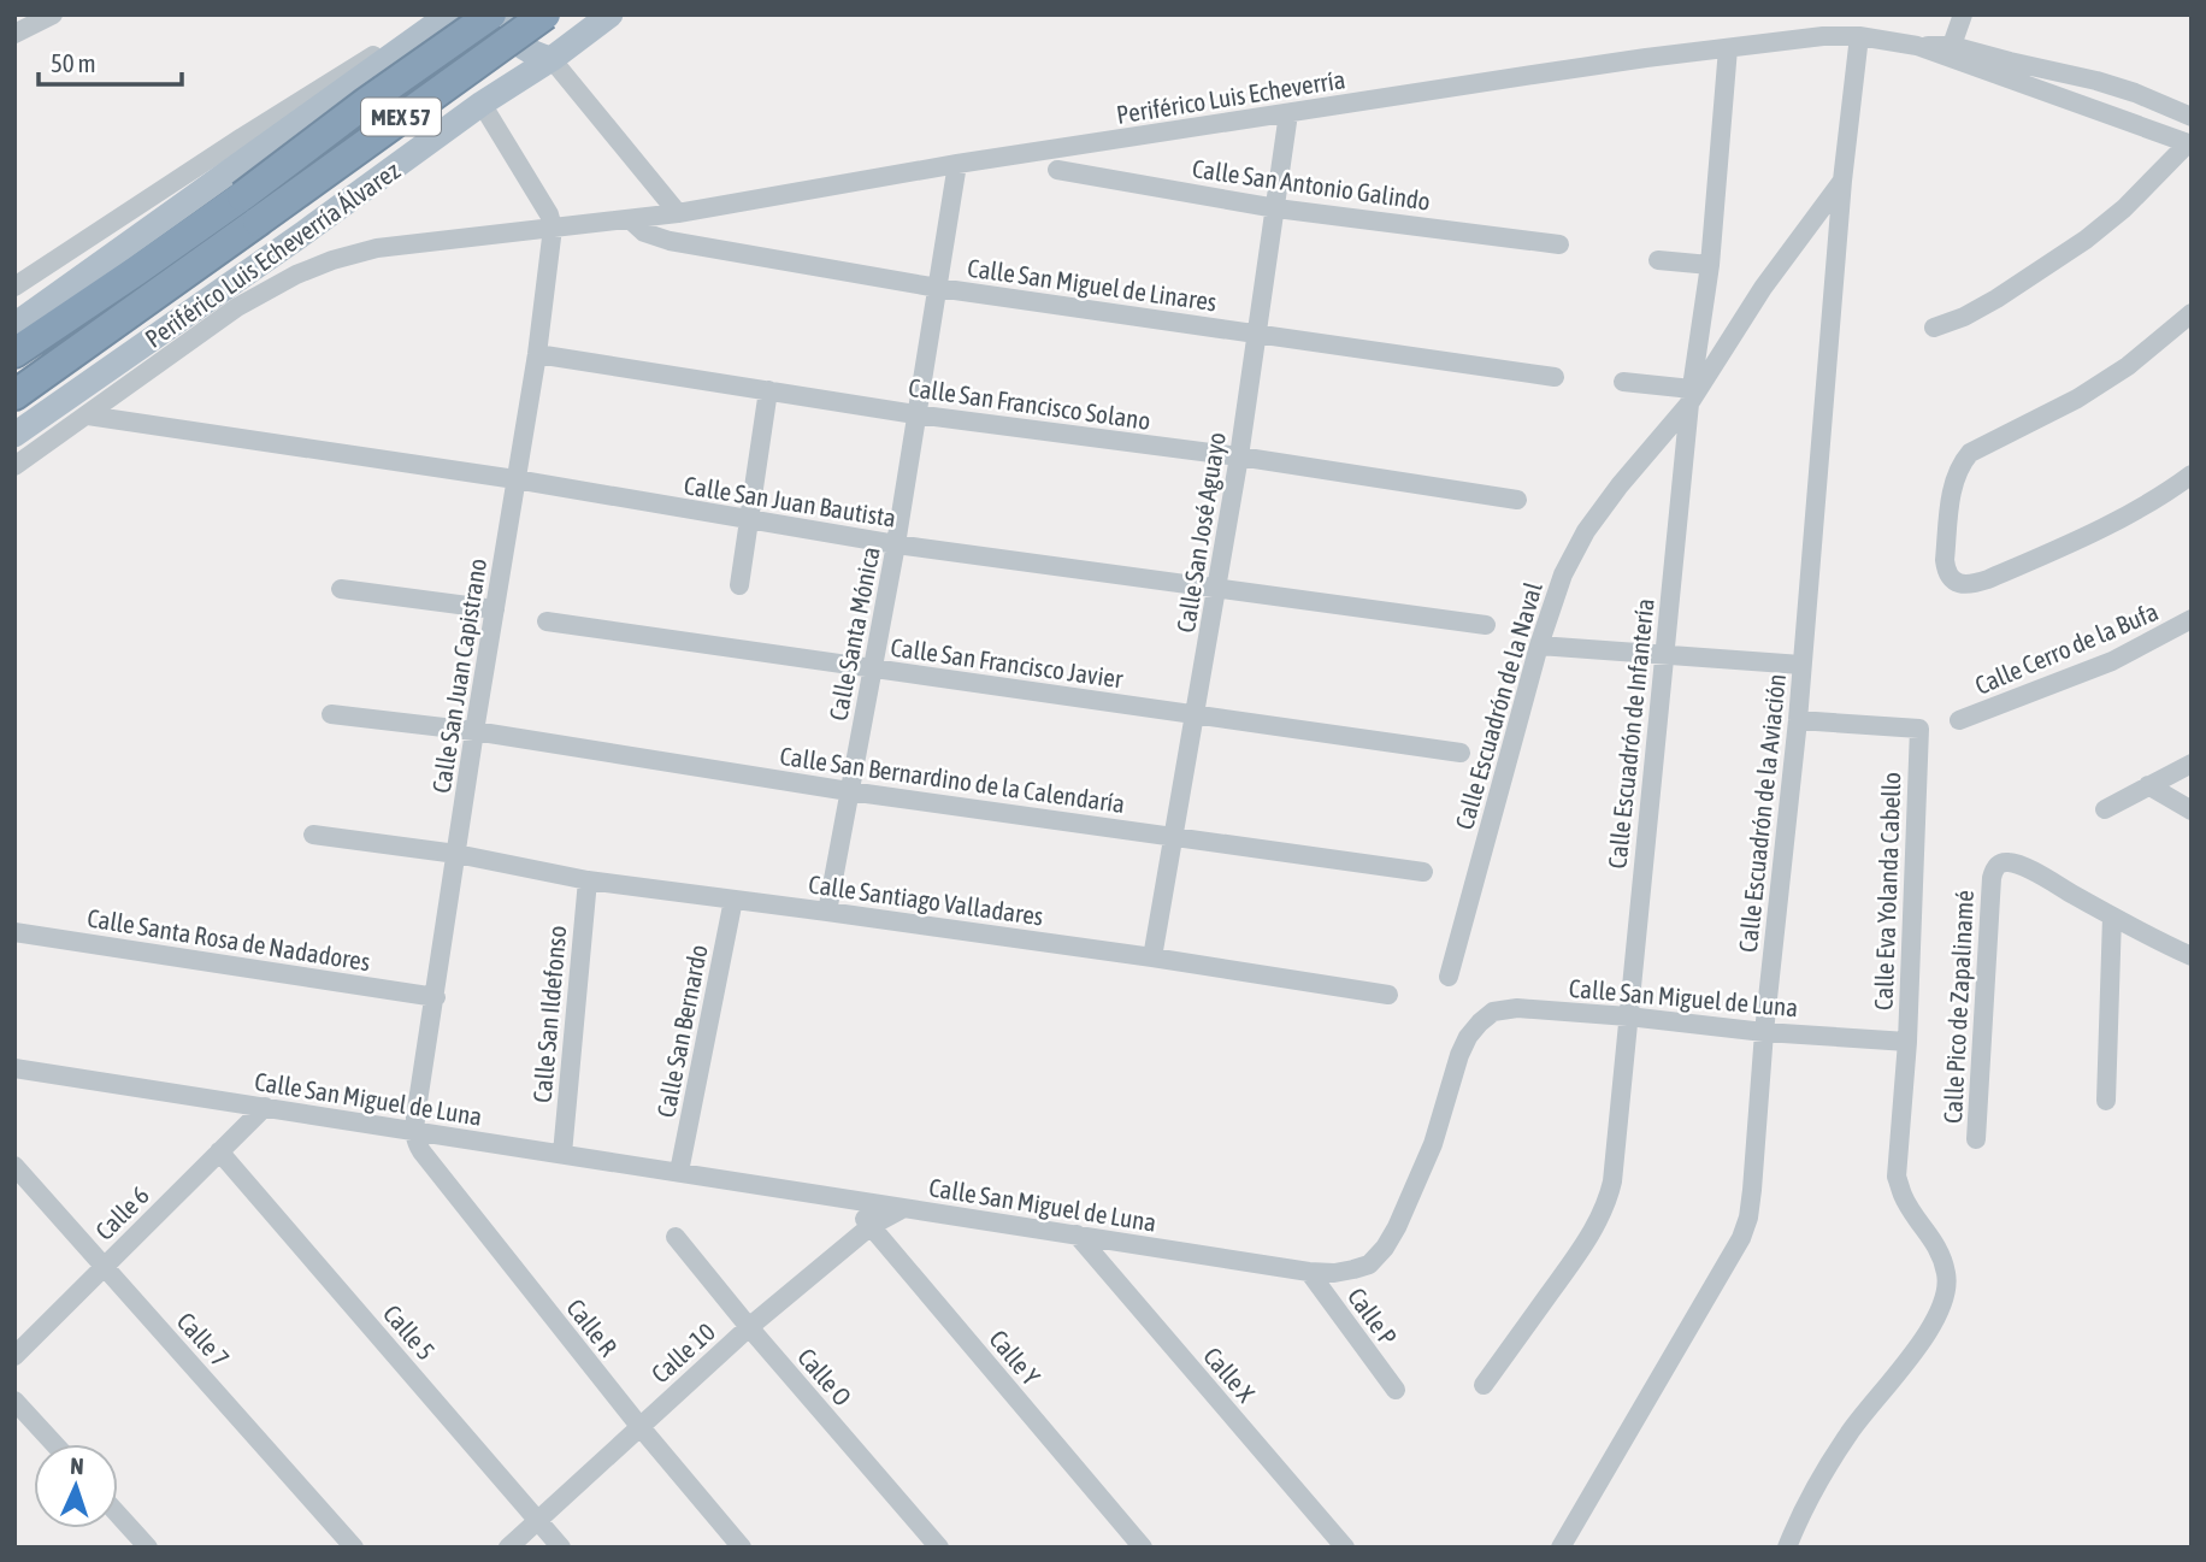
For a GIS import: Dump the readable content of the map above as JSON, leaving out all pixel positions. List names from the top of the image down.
{
  "streets": {
    "highway": ["MEX 57", "Periférico Luis Echeverría Álvarez"],
    "street": [
      "Periférico Luis Echeverría",
      "Calle San Antonio Galindo",
      "Calle San Miguel de Linares",
      "Calle San Francisco Solano",
      "Calle San Juan Bautista",
      "Calle San José Aguayo",
      "Calle Santa Mónica",
      "Calle Cerro de la Bufa",
      "Calle San Francisco Javier",
      "Calle San Juan Capistrano",
      "Calle Escuadrón de la Naval",
      "Calle Escuadrón de Infantería",
      "Calle San Bernardino de la Calendaría",
      "Calle Escuadrón de la Aviación",
      "Calle Eva Yolanda Cabello",
      "Calle Santiago Valladares",
      "Calle Santa Rosa de Nadadores",
      "Calle San Miguel de Luna",
      "Calle Pico de Zapalinamé",
      "Calle San Ildefonso",
      "Calle San Bernardo",
      "Calle 6",
      "Calle P",
      "Calle R",
      "Calle 5",
      "Calle 7",
      "Calle 10",
      "Calle Y",
      "Calle X",
      "Calle O"
    ]
  },
  "crossings": [
    ["Periférico Luis Echeverría", "Periférico Luis Echeverría Álvarez"],
    ["Periférico Luis Echeverría", "Calle San Miguel de Linares"],
    ["Periférico Luis Echeverría", "Calle San José Aguayo"],
    ["Periférico Luis Echeverría", "Calle Santa Mónica"],
    ["Periférico Luis Echeverría", "Calle San Juan Capistrano"],
    ["Periférico Luis Echeverría", "Calle Escuadrón de Infantería"],
    ["Periférico Luis Echeverría", "Calle Escuadrón de la Aviación"],
    ["Calle San Antonio Galindo", "Calle San José Aguayo"],
    ["Periférico Luis Echeverría Álvarez", "Calle San Juan Bautista"],
    ["Calle San Miguel de Linares", "Calle San José Aguayo"],
    ["Calle San Miguel de Linares", "Calle Santa Mónica"],
    ["Calle San Francisco Solano", "Calle San José Aguayo"],
    ["Calle San Francisco Solano", "Calle Santa Mónica"],
    ["Calle San Francisco Solano", "Calle San Juan Capistrano"],
    ["Calle San Juan Bautista", "Calle San José Aguayo"],
    ["Calle San Juan Bautista", "Calle Santa Mónica"],
    ["Calle San Juan Bautista", "Calle San Juan Capistrano"],
    ["Calle San José Aguayo", "Calle San Francisco Javier"],
    ["Calle San José Aguayo", "Calle San Bernardino de la Calendaría"],
    ["Calle San José Aguayo", "Calle Santiago Valladares"],
    ["Calle Santa Mónica", "Calle San Francisco Javier"],
    ["Calle Santa Mónica", "Calle San Bernardino de la Calendaría"],
    ["Calle Santa Mónica", "Calle Santiago Valladares"],
    ["Calle San Juan Capistrano", "Calle San Bernardino de la Calendaría"],
    ["Calle San Juan Capistrano", "Calle Santiago Valladares"],
    ["Calle San Juan Capistrano", "Calle Santa Rosa de Nadadores"],
    ["Calle San Juan Capistrano", "Calle San Miguel de Luna"],
    ["Calle San Juan Capistrano", "Calle R"],
    ["Calle Escuadrón de la Naval", "Calle Escuadrón de Infantería"],
    ["Calle Escuadrón de la Naval", "Calle Escuadrón de la Aviación"],
    ["Calle Escuadrón de Infantería", "Calle San Miguel de Luna"],
    ["Calle Escuadrón de la Aviación", "Calle Eva Yolanda Cabello"],
    ["Calle Escuadrón de la Aviación", "Calle San Miguel de Luna"],
    ["Calle Eva Yolanda Cabello", "Calle San Miguel de Luna"],
    ["Calle Santiago Valladares", "Calle San Ildefonso"],
    ["Calle Santiago Valladares", "Calle San Bernardo"],
    ["Calle San Miguel de Luna", "Calle San Ildefonso"],
    ["Calle San Miguel de Luna", "Calle San Bernardo"],
    ["Calle San Miguel de Luna", "Calle 6"],
    ["Calle San Miguel de Luna", "Calle P"],
    ["Calle San Miguel de Luna", "Calle R"],
    ["Calle San Miguel de Luna", "Calle 10"],
    ["Calle San Miguel de Luna", "Calle Y"],
    ["Calle San Miguel de Luna", "Calle X"],
    ["Calle 6", "Calle 5"],
    ["Calle 6", "Calle 7"],
    ["Calle R", "Calle 10"],
    ["Calle 5", "Calle 10"],
    ["Calle 10", "Calle Y"],
    ["Calle 10", "Calle O"]
  ],
  "scale_bar": "50 m",
  "north": "top"
}
